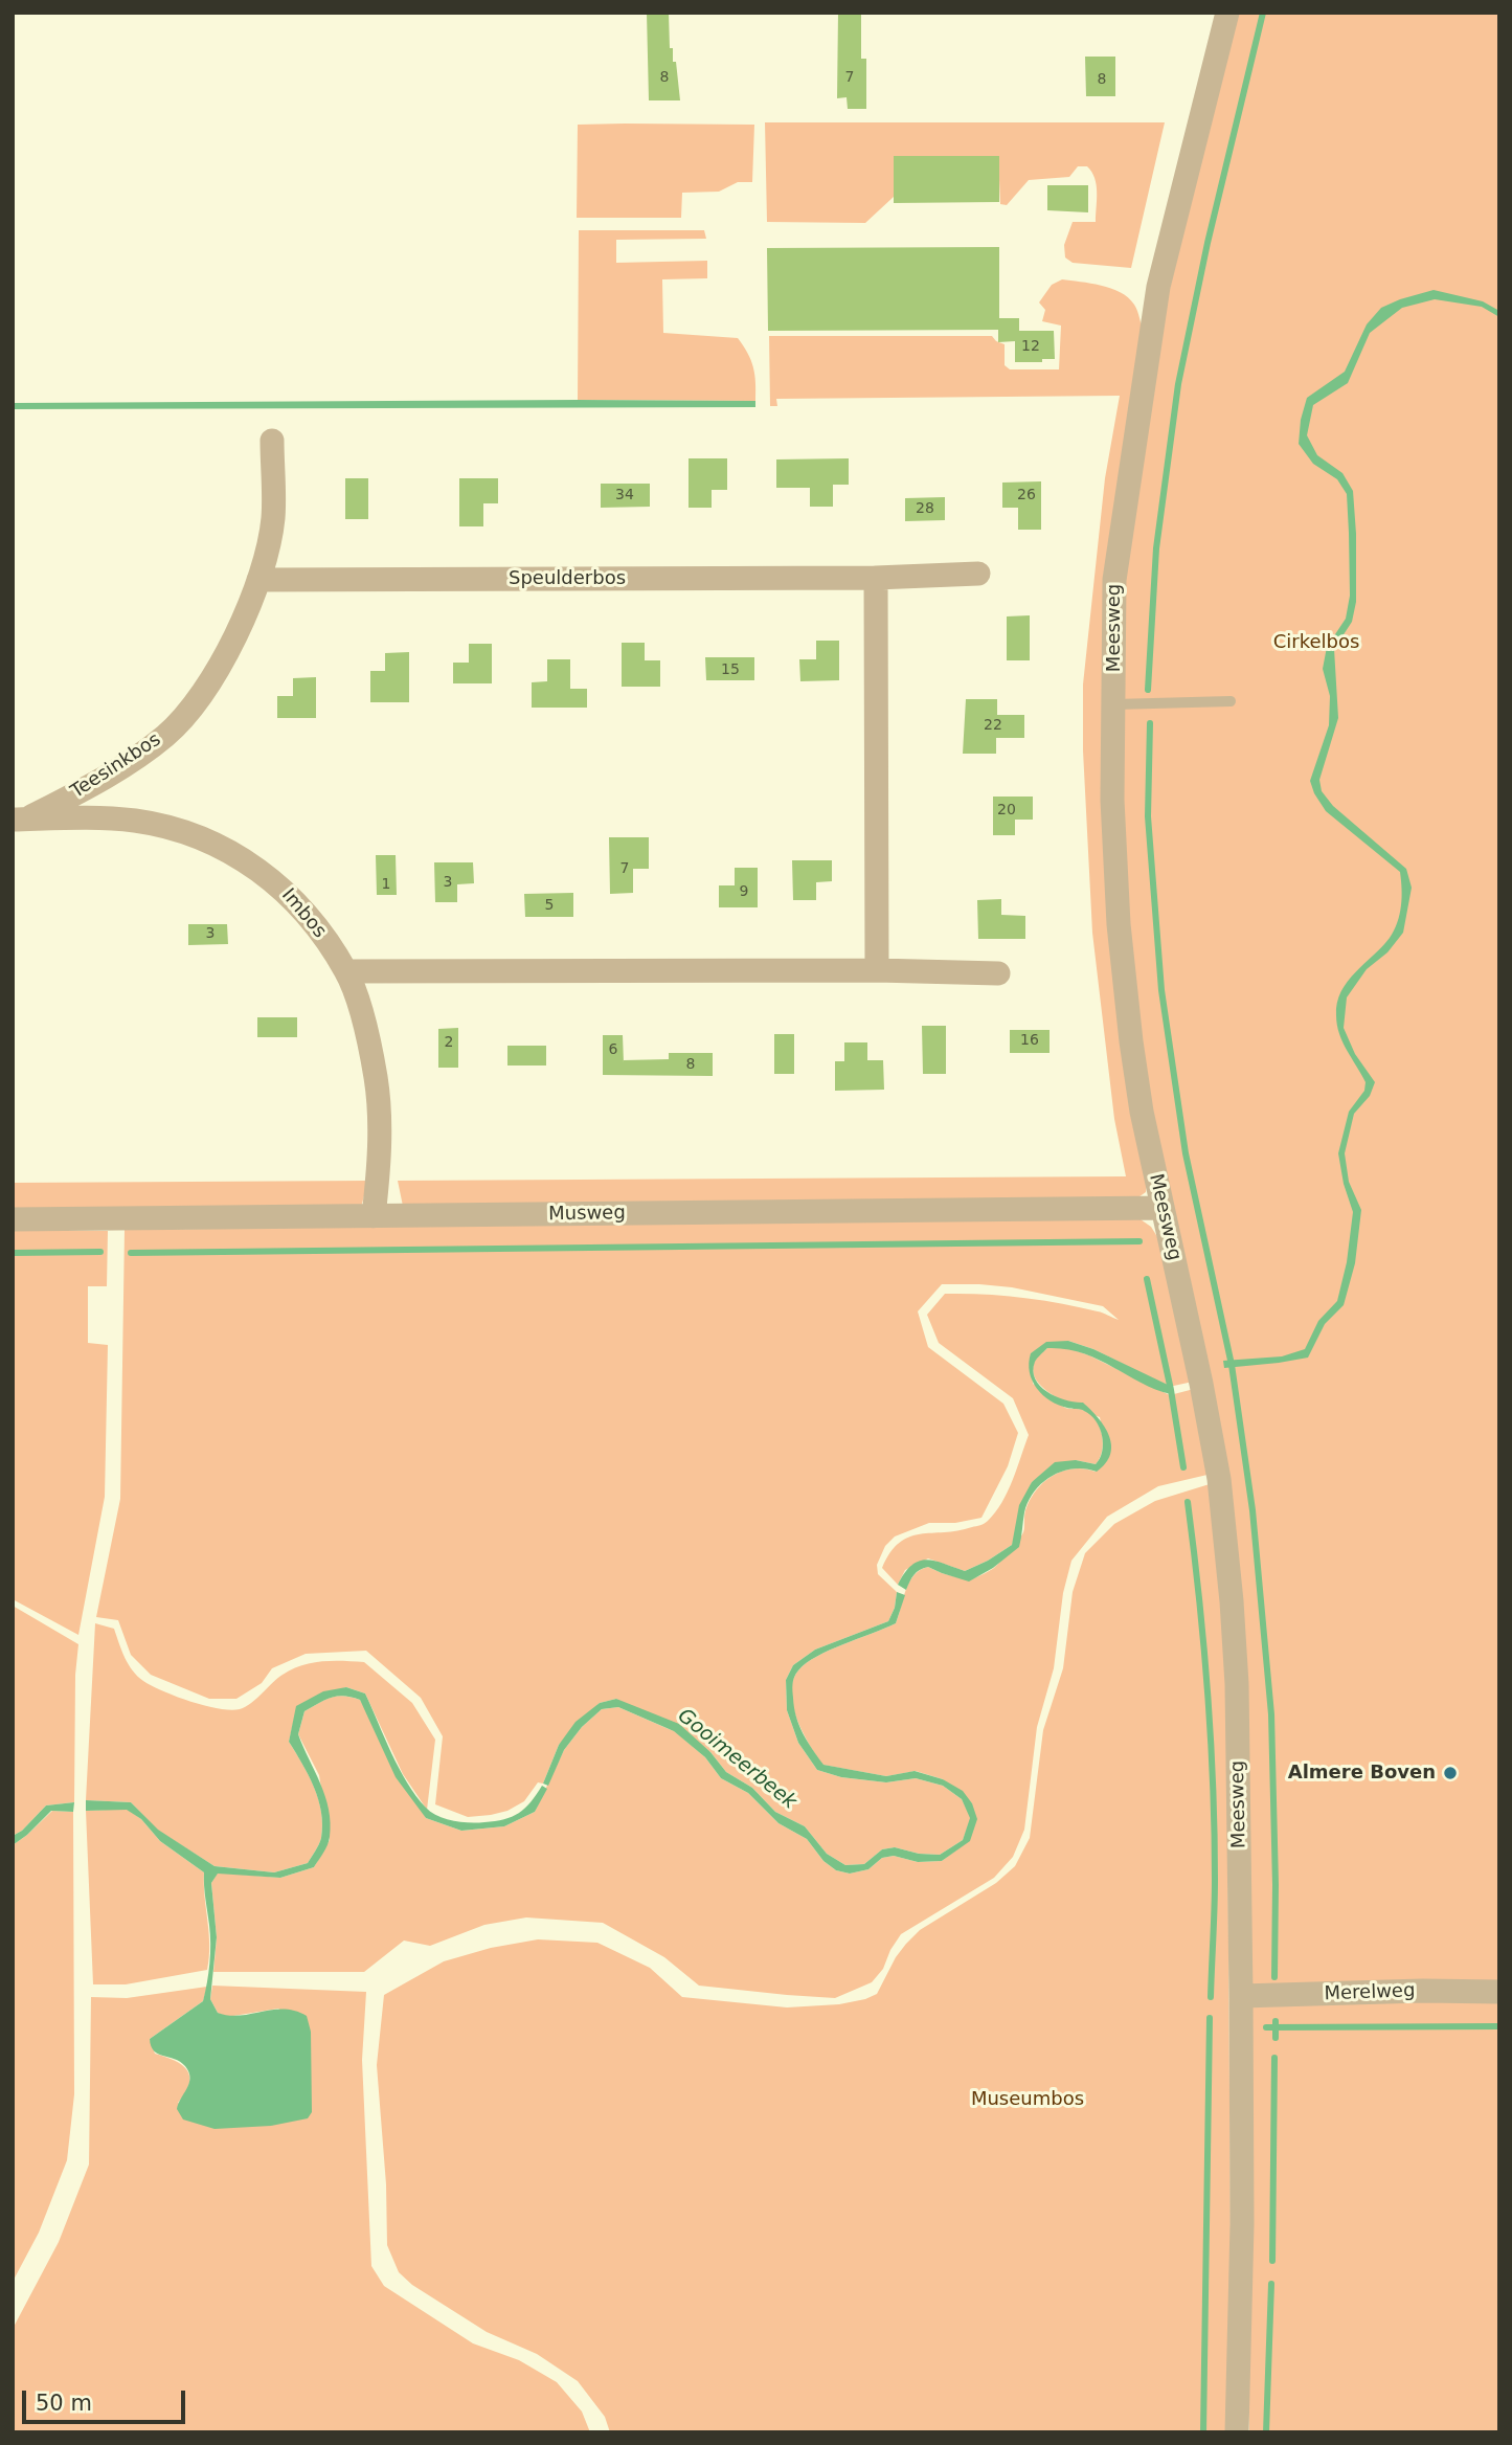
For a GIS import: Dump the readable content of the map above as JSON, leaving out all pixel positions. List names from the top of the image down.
{
  "streets": {
    "street": [
      "Speulderbos",
      "Meesweg",
      "Teesinkbos",
      "Imbos",
      "Musweg",
      "Merelweg"
    ]
  },
  "crossings": [
    ["Speulderbos", "Teesinkbos"],
    ["Meesweg", "Musweg"],
    ["Meesweg", "Merelweg"],
    ["Teesinkbos", "Imbos"],
    ["Imbos", "Musweg"]
  ],
  "water": ["Gooimeerbeek"],
  "parks": ["Cirkelbos", "Museumbos"],
  "places": ["Almere Boven"],
  "house_numbers": [
    "8",
    "7",
    "8",
    "12",
    "34",
    "26",
    "28",
    "15",
    "22",
    "20",
    "7",
    "3",
    "1",
    "9",
    "5",
    "3",
    "16",
    "2",
    "6",
    "8"
  ],
  "scale_bar": "50 m"
}
